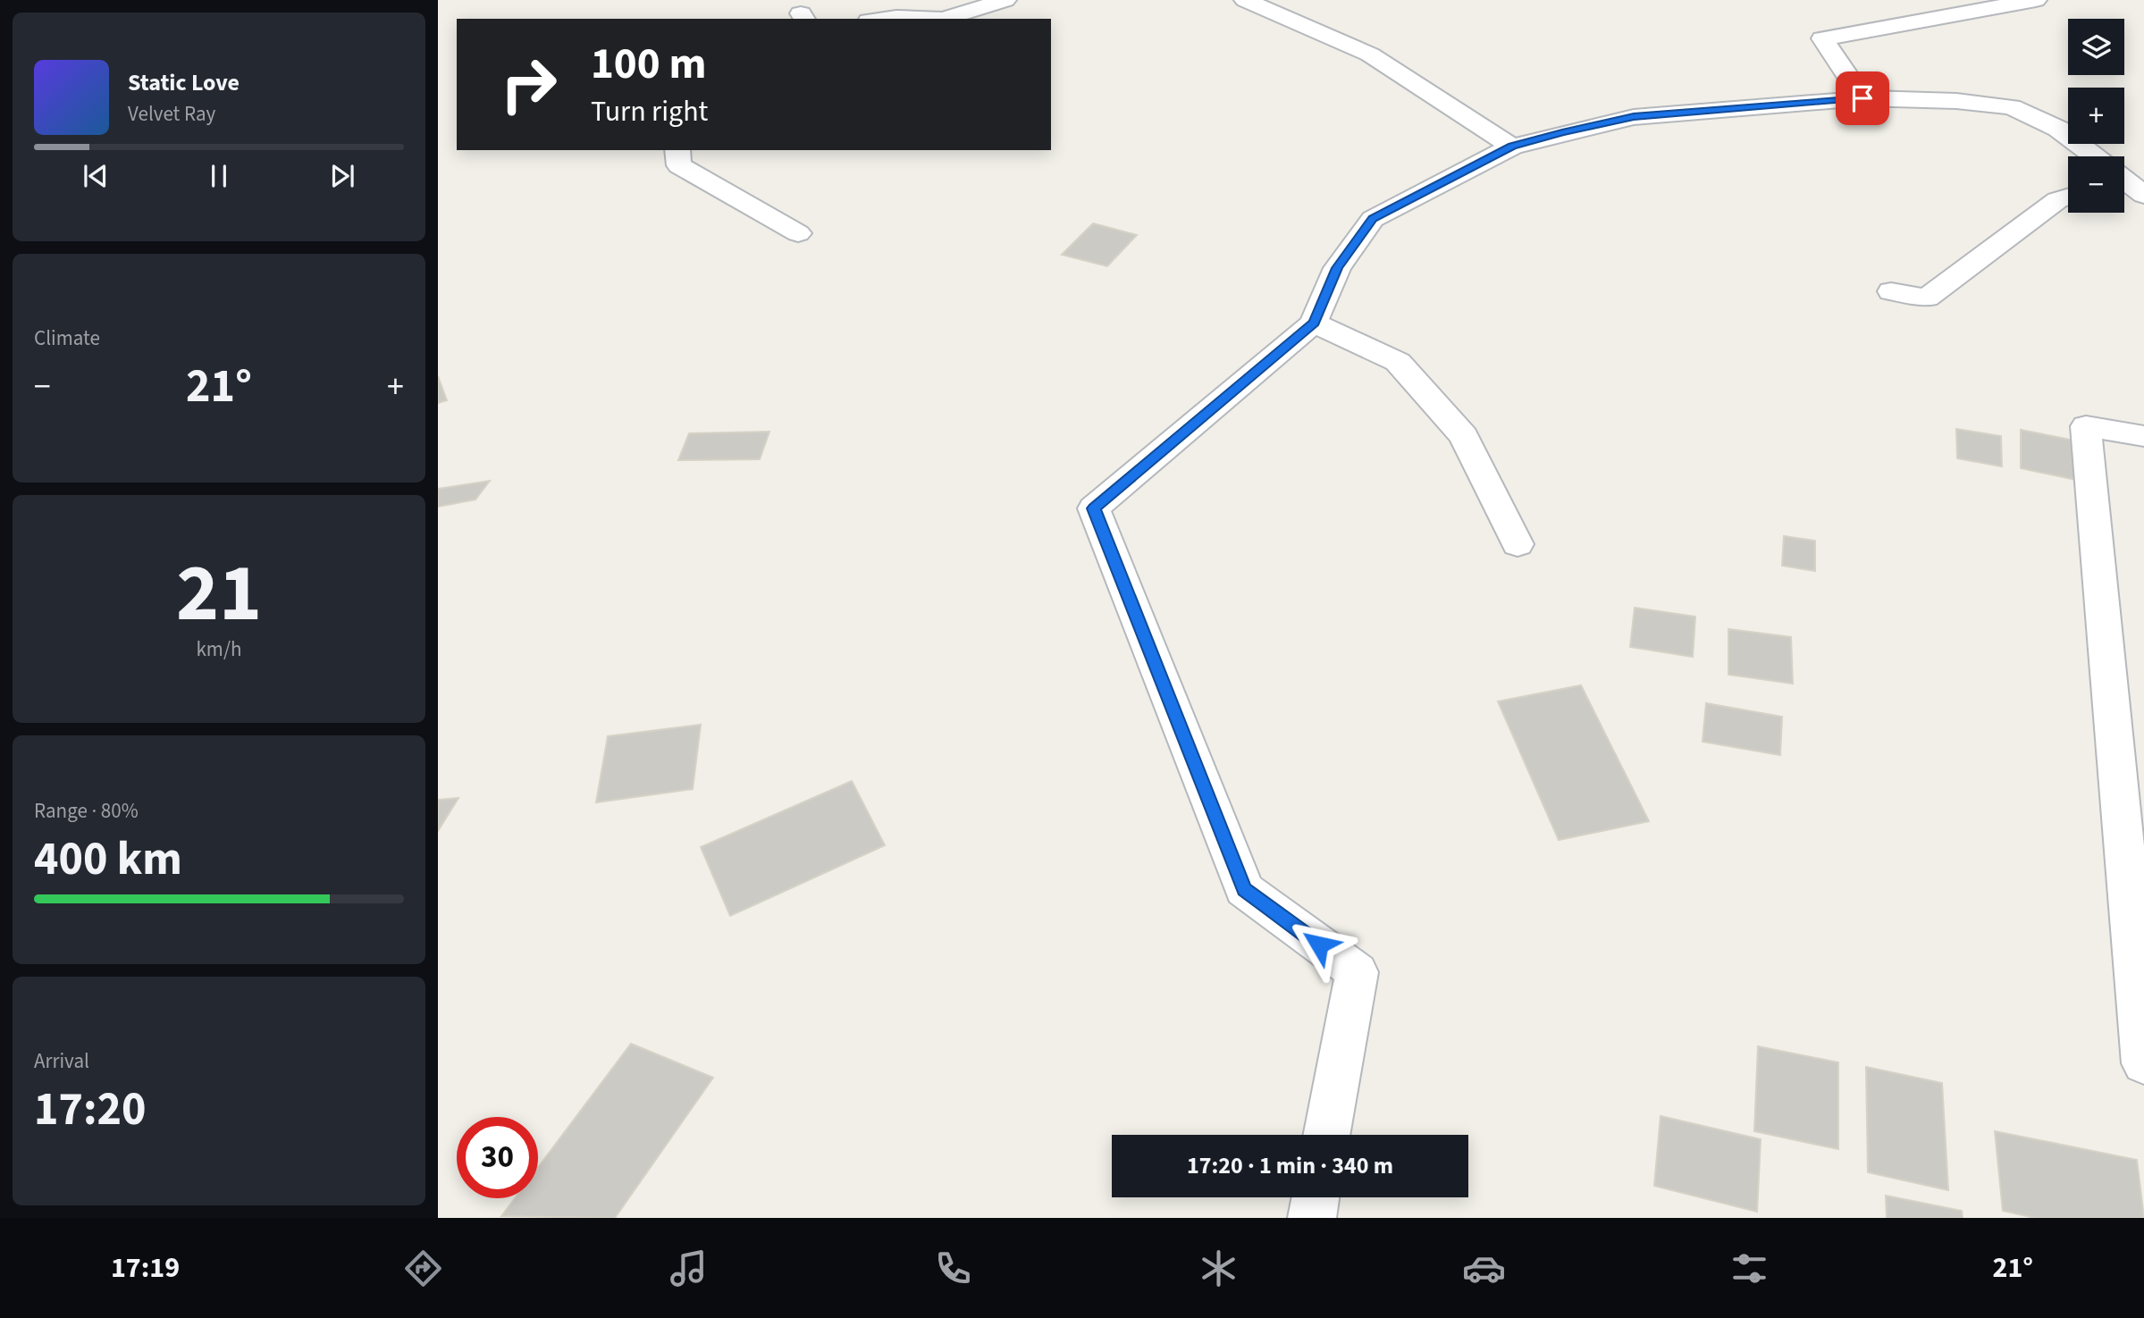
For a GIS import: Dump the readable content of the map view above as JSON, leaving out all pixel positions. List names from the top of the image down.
{
  "page": {
    "map_buttons": ["+", "−"],
    "turn": ["100 m", "Turn right"],
    "song": ["Static Love", "Velvet Ray"],
    "tile": [
      "Climate",
      ["21", "km/h"],
      ["Range · 80%", "400 km"],
      ["Arrival", "17:20"]
    ],
    "heat": ["−", "21°", "+"],
    "limit": "30",
    "trip": "17:20 · 1 min · 340 m",
    "tabs": ["17:19", "21°"]
  }
}
